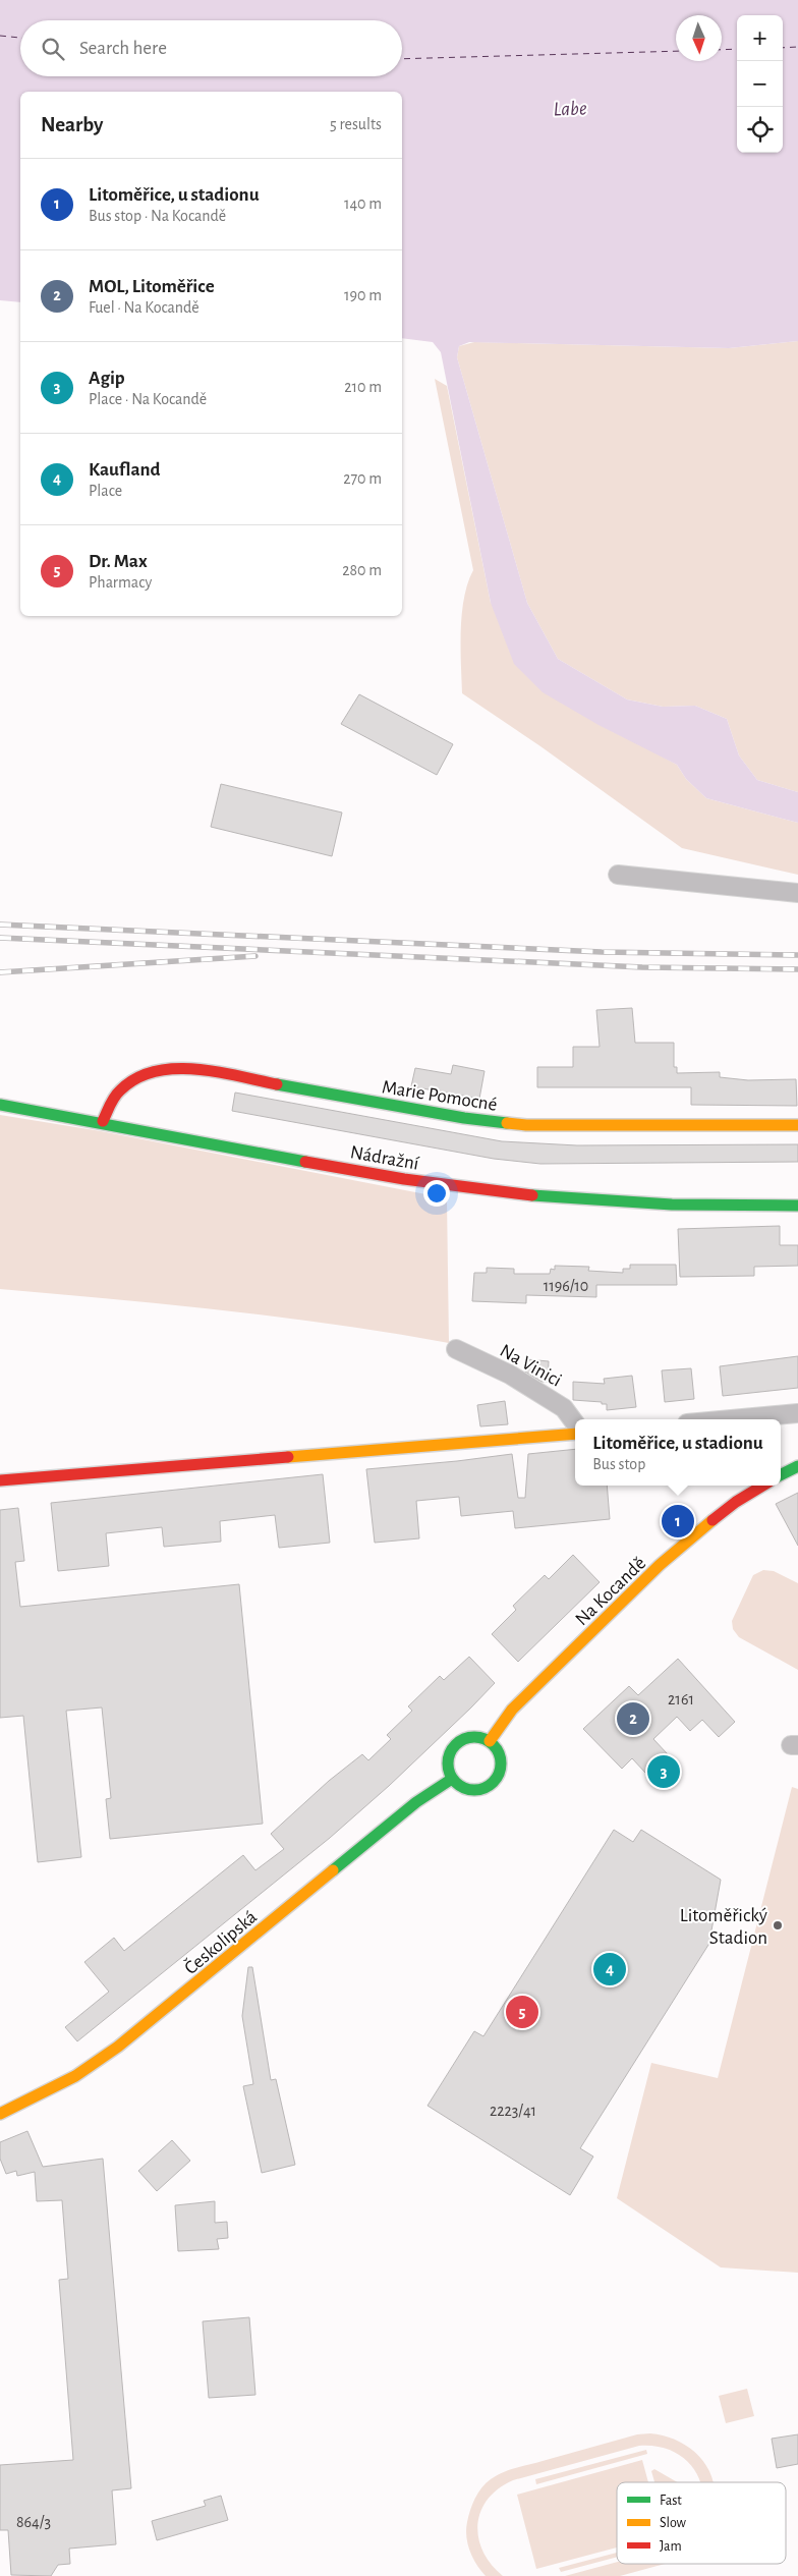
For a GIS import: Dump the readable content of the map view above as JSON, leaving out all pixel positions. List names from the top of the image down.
{
  "streets": {
    "main road": [
      "Marie Pomocné",
      "Nádražní",
      "Na Kocandě",
      "Českolipská"
    ],
    "street": ["Na Vinici"]
  },
  "crossings": [
    ["Marie Pomocné", "Nádražní"],
    ["Na Kocandě", "Českolipská"]
  ],
  "water": ["Labe"],
  "places": ["Litoměřický Stadion"],
  "house_numbers": [
    "1196/10",
    "2161",
    "2223/41",
    "864/3"
  ],
  "legend": ["Fast", "Slow", "Jam"],
  "north": "bottom",
  "page": {
    "map_buttons": ["+", "−"],
    "search": "Search here",
    "heading": ["Nearby", "5 results"],
    "list": [
      {
        "mark": "1",
        "name": "Litoměřice, u stadionu",
        "note": "Bus stop · Na Kocandě",
        "value": "140 m"
      },
      {
        "mark": "2",
        "name": "MOL, Litoměřice",
        "note": "Fuel · Na Kocandě",
        "value": "190 m"
      },
      {
        "mark": "3",
        "name": "Agip",
        "note": "Place · Na Kocandě",
        "value": "210 m"
      },
      {
        "mark": "4",
        "name": "Kaufland",
        "note": "Place",
        "value": "270 m"
      },
      {
        "mark": "5",
        "name": "Dr. Max",
        "note": "Pharmacy",
        "value": "280 m"
      }
    ],
    "popup": ["Litoměřice, u stadionu", "Bus stop"],
    "pins": [
      "1",
      "2",
      "3",
      "4",
      "5"
    ]
  }
}
